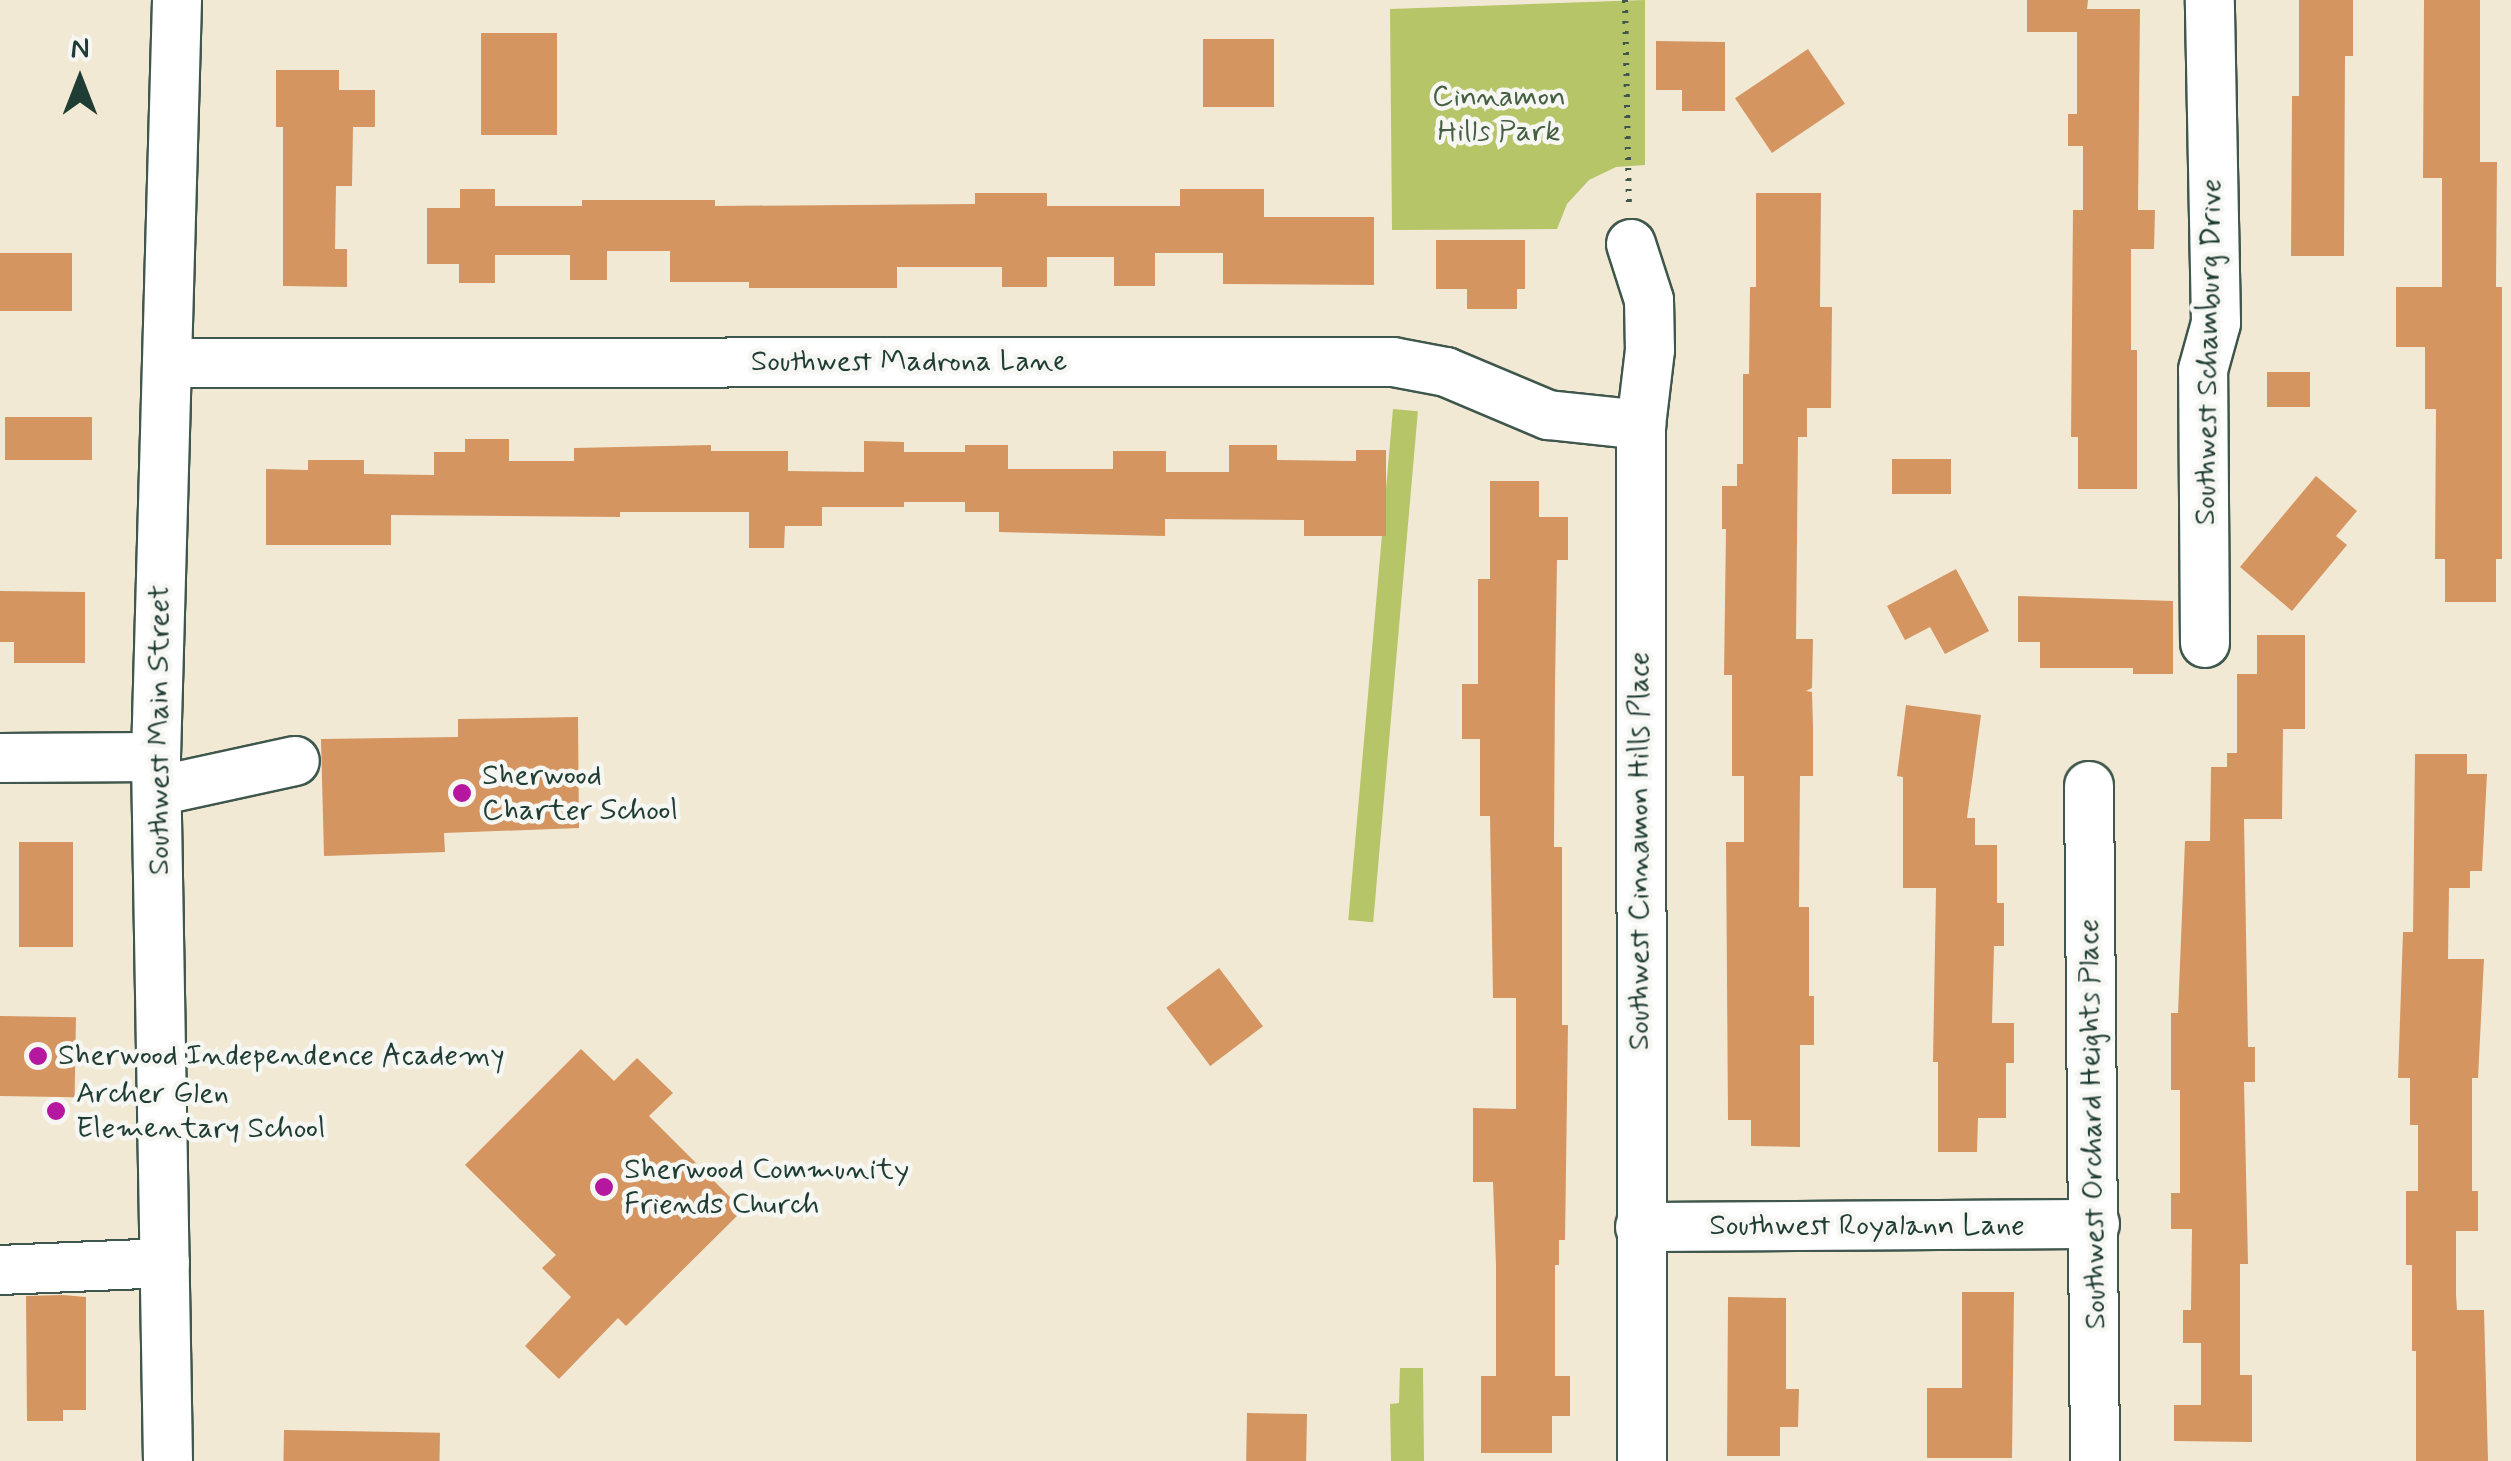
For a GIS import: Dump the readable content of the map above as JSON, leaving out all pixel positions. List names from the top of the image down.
{
  "streets": {
    "street": [
      "Southwest Schamburg Drive",
      "Southwest Madrona Lane",
      "Southwest Main Street",
      "Southwest Cinnamon Hills Place",
      "Southwest Orchard Heights Place",
      "Southwest Royalann Lane"
    ]
  },
  "crossings": [
    ["Southwest Madrona Lane", "Southwest Main Street"],
    ["Southwest Madrona Lane", "Southwest Cinnamon Hills Place"],
    ["Southwest Cinnamon Hills Place", "Southwest Royalann Lane"],
    ["Southwest Orchard Heights Place", "Southwest Royalann Lane"]
  ],
  "parks": ["Cinnamon Hills Park"],
  "places": [
    "Sherwood Charter School",
    "Sherwood Independence Academy",
    "Archer Glen Elementary School",
    "Sherwood Community Friends Church"
  ],
  "north": "top"
}
